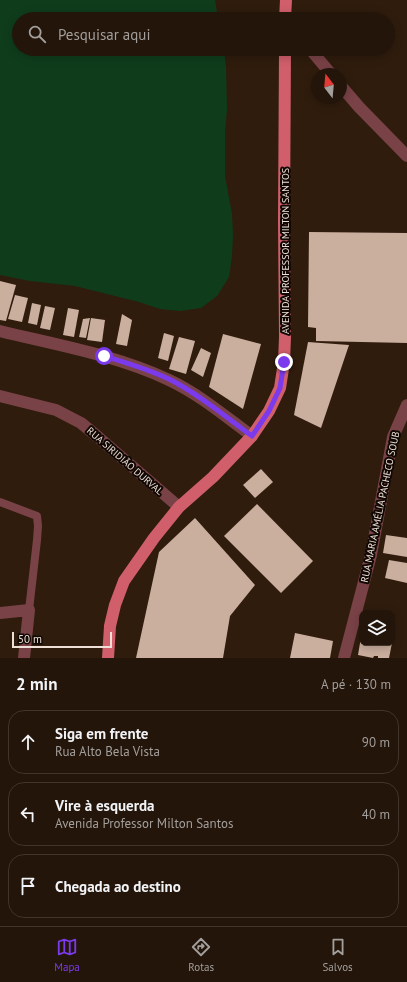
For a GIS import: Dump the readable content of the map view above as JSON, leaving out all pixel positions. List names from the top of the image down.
{
  "streets": {
    "main road": ["AVENIDA PROFESSOR MILTON SANTOS"],
    "street": ["RUA SIRIDIÃO DURVAL", "RUA MARIA AMÉLIA PACHECO SOUB"]
  },
  "crossings": [
    ["AVENIDA PROFESSOR MILTON SANTOS", "RUA SIRIDIÃO DURVAL"]
  ],
  "scale_bar": "50 m",
  "north": "top",
  "page": {
    "search": "Pesquisar aqui",
    "scale": "50 m",
    "heading": ["2 min", "A pé · 130 m"],
    "list": [
      ["Siga em frente", "Rua Alto Bela Vista", "90 m"],
      ["Vire à esquerda", "Avenida Professor Milton Santos", "40 m"],
      "Chegada ao destino"
    ],
    "nav": ["Mapa", "Rotas", "Salvos"]
  }
}
